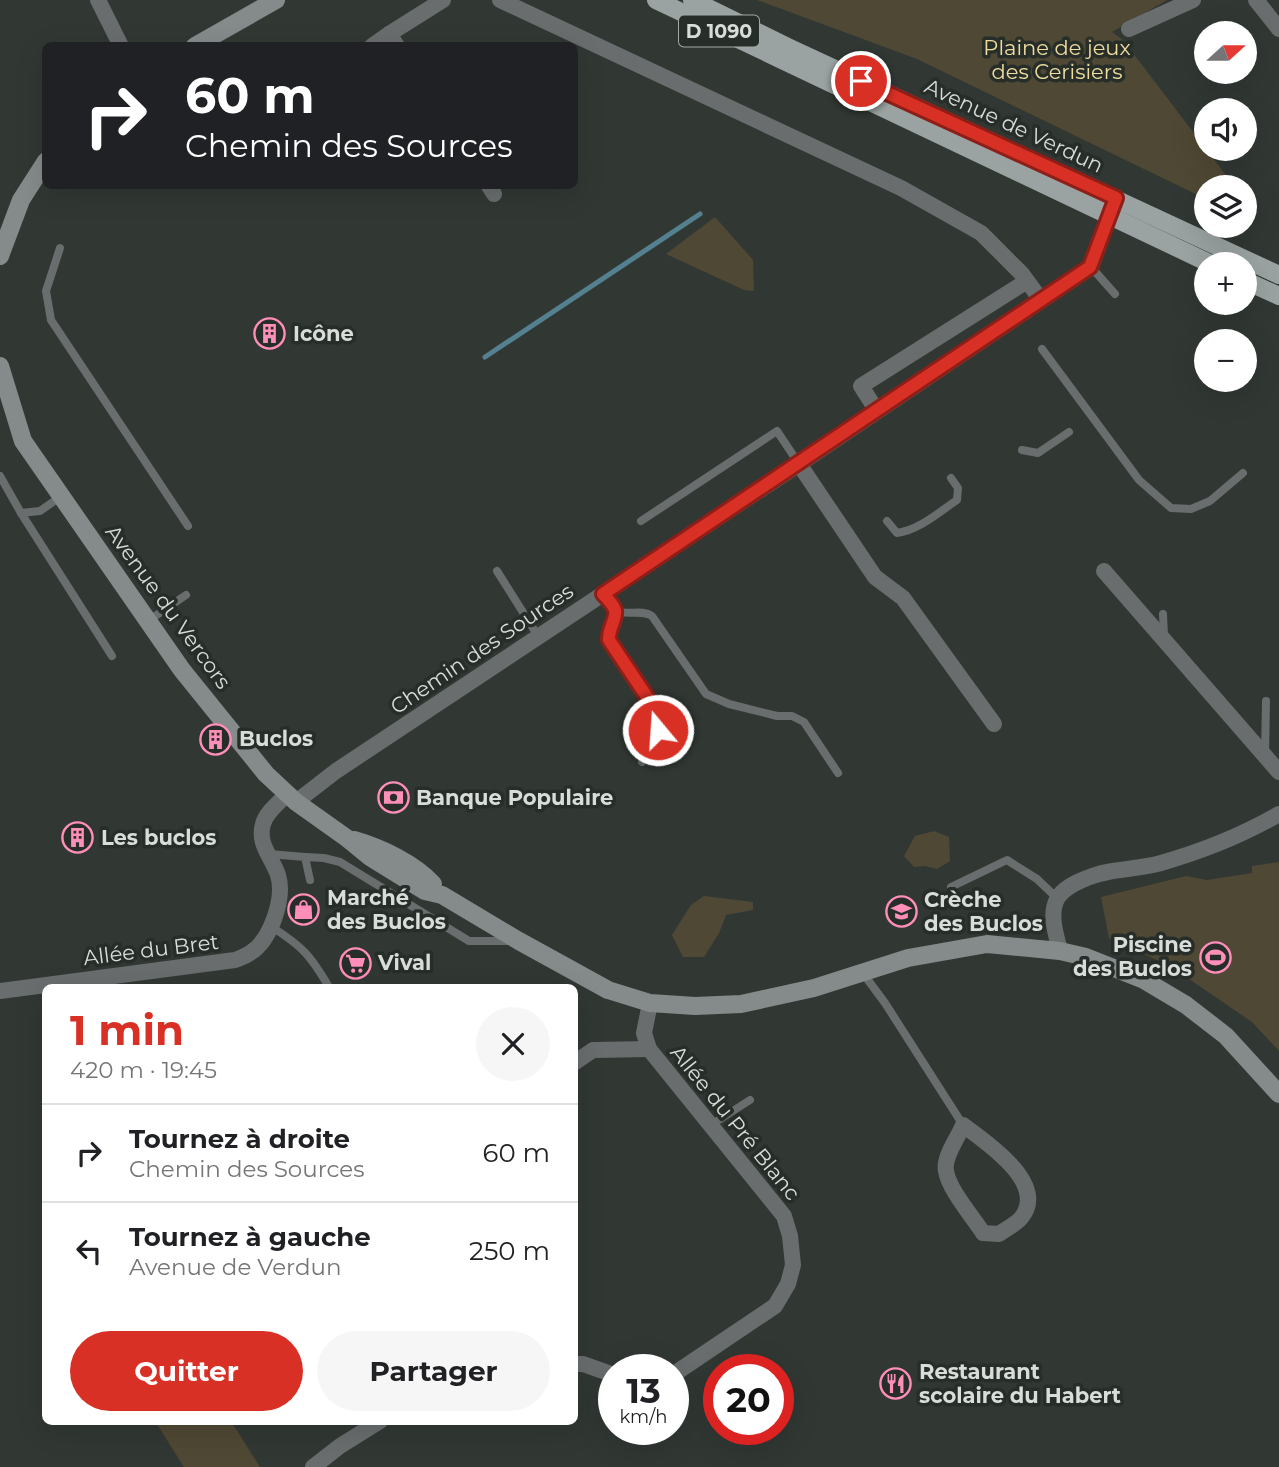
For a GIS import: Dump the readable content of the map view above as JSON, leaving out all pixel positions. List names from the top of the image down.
{
  "streets": {
    "main road": ["D 1090", "Avenue de Verdun"],
    "street": [
      "Avenue du Vercors",
      "Chemin des Sources",
      "Allée du Bret",
      "Allée du Pré Blanc"
    ]
  },
  "crossings": [
    ["Avenue du Vercors", "Chemin des Sources"],
    ["Avenue du Vercors", "Allée du Bret"],
    ["Avenue du Vercors", "Allée du Pré Blanc"],
    ["Chemin des Sources", "Allée du Bret"]
  ],
  "parks": ["Plaine de jeux des Cerisiers"],
  "places": {
    "building": ["Icône", "Buclos", "Les buclos"],
    "bank": ["Banque Populaire"],
    "shop": ["Marché des Buclos"],
    "school or university": ["Crèche des Buclos"],
    "sports": ["Piscine des Buclos"],
    "supermarket": ["Vival"],
    "restaurant": ["Restaurant scolaire du Habert"]
  },
  "north": "right",
  "page": {
    "map_buttons": ["+", "−"],
    "turn": ["60 m", "Chemin des Sources"],
    "heading": ["1 min", "420 m · 19:45"],
    "list": [
      {
        "name": "Tournez à droite",
        "note": "Chemin des Sources",
        "value": "60 m"
      },
      {
        "name": "Tournez à gauche",
        "note": "Avenue de Verdun",
        "value": "250 m"
      }
    ],
    "buttons": ["Quitter", "Partager"],
    "speed": "13 km/h",
    "limit": "20"
  }
}
